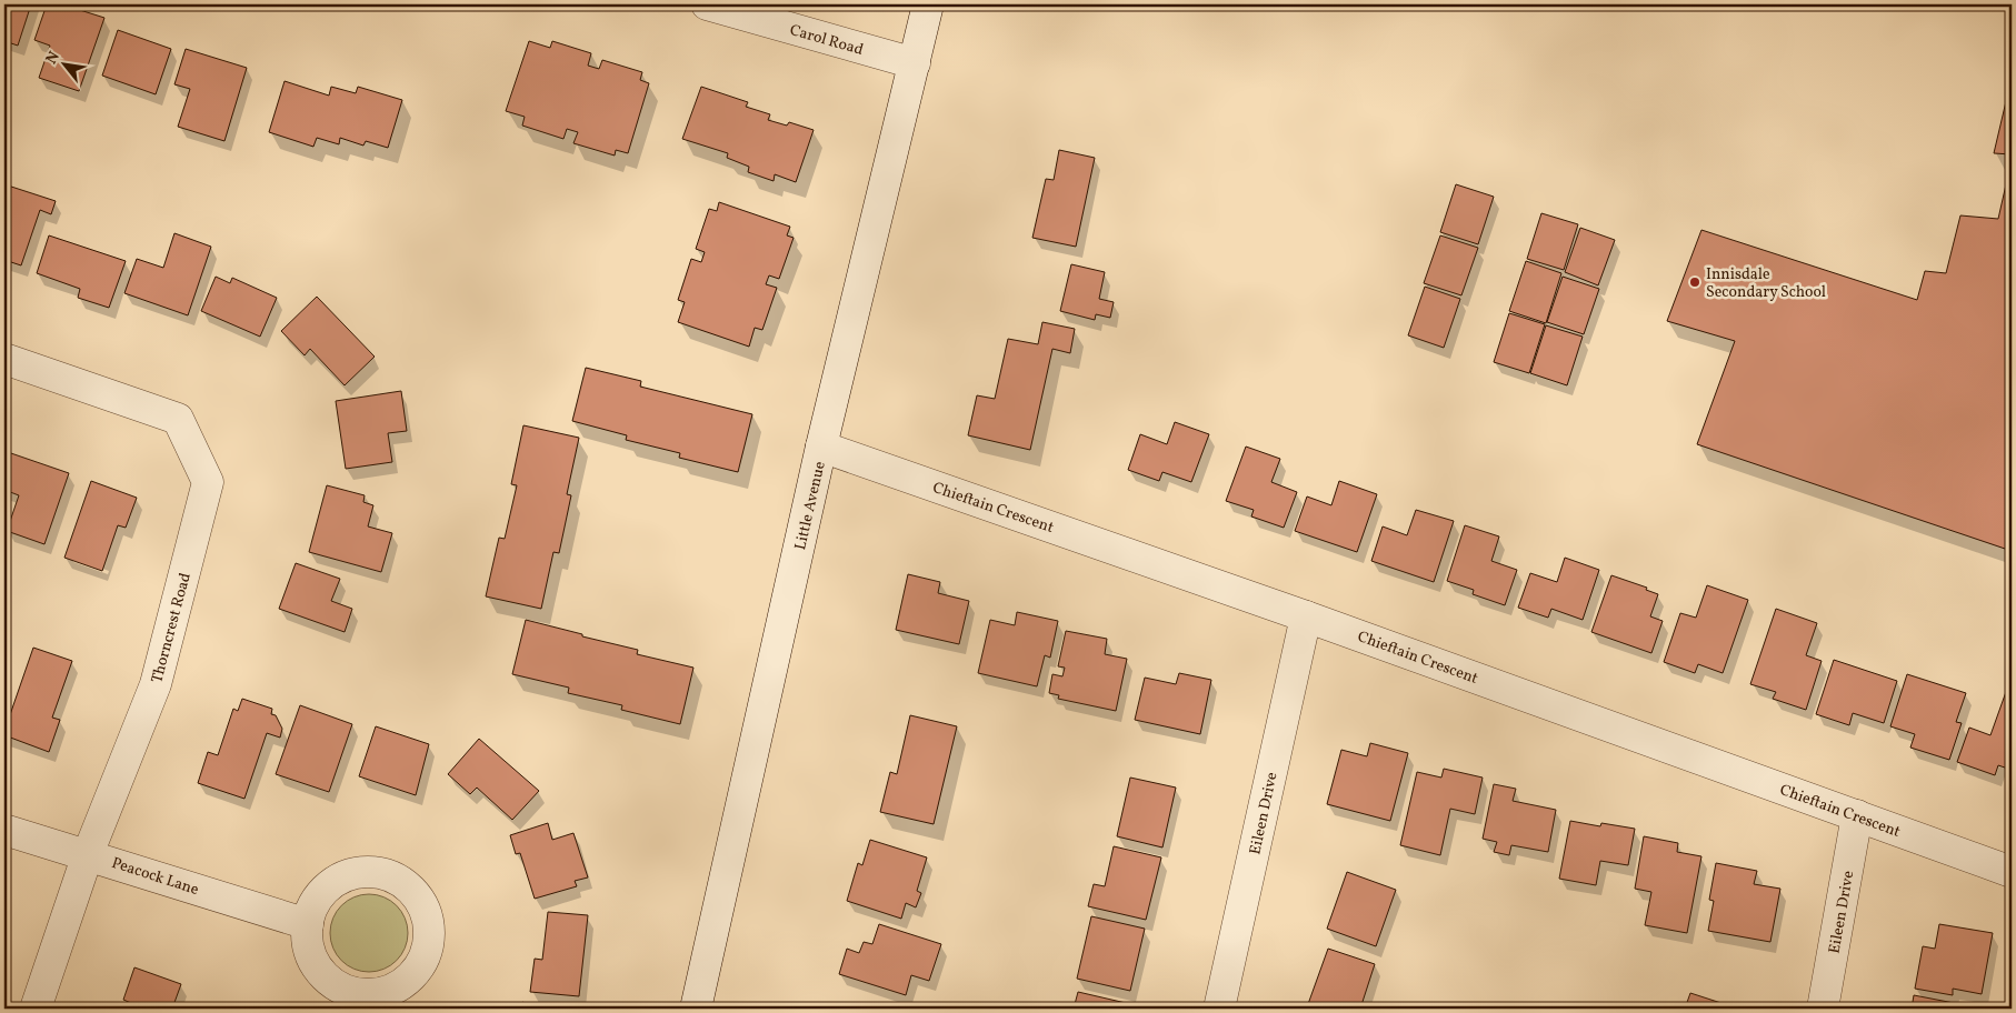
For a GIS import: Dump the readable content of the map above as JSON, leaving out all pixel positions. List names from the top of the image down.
{
  "streets": {
    "street": [
      "Carol Road",
      "Little Avenue",
      "Chieftain Crescent",
      "Thorncrest Road",
      "Eileen Drive",
      "Peacock Lane"
    ]
  },
  "crossings": [
    ["Carol Road", "Little Avenue"],
    ["Little Avenue", "Chieftain Crescent"],
    ["Chieftain Crescent", "Eileen Drive"],
    ["Thorncrest Road", "Peacock Lane"]
  ],
  "places": ["Innisdale Secondary School"],
  "north": "top left"
}
